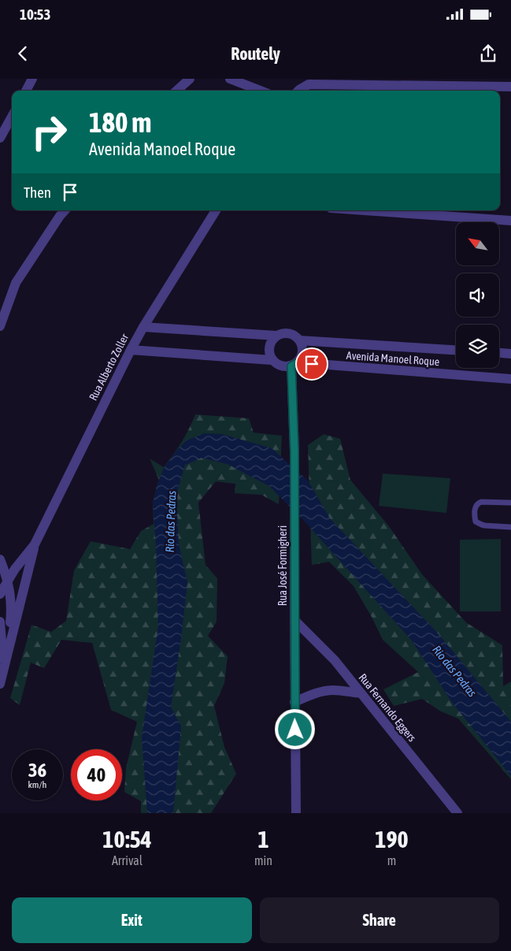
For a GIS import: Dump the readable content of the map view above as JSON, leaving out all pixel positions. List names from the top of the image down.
{
  "streets": {
    "street": [
      "Avenida Manoel Roque",
      "Rua Alberto Zoller",
      "Rua José Formigheri",
      "Rua Fernando Eggers"
    ]
  },
  "crossings": [
    ["Avenida Manoel Roque", "Rua José Formigheri"],
    ["Rua José Formigheri", "Rua Fernando Eggers"]
  ],
  "water": ["Rio das Pedras"],
  "north": "top left",
  "page": {
    "status": "10:53",
    "header": "Routely",
    "turn": ["180 m", "Avenida Manoel Roque"],
    "then": "Then",
    "speed": "36 km/h",
    "limit": "40",
    "eta": [
      "10:54",
      "Arrival",
      "1",
      "min",
      "190",
      "m"
    ],
    "buttons": ["Exit", "Share"]
  }
}
